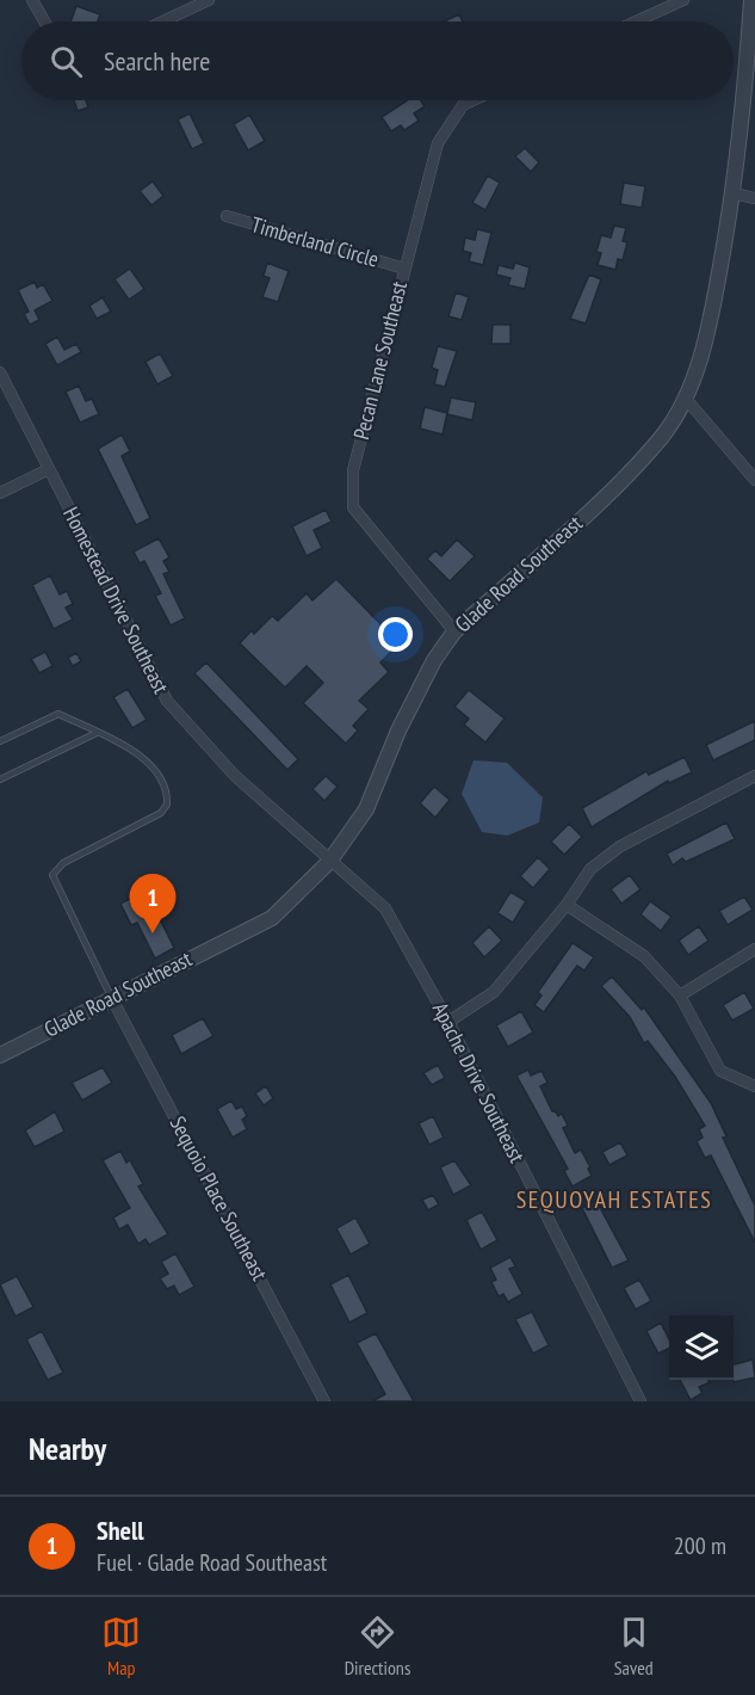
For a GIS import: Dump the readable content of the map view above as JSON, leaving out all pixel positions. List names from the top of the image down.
{
  "streets": {
    "street": [
      "Timberland Circle",
      "Pecan Lane Southeast",
      "Glade Road Southeast",
      "Homestead Drive Southeast",
      "Apache Drive Southeast",
      "Sequoio Place Southeast"
    ]
  },
  "crossings": [
    ["Timberland Circle", "Pecan Lane Southeast"],
    ["Pecan Lane Southeast", "Glade Road Southeast"],
    ["Glade Road Southeast", "Homestead Drive Southeast"],
    ["Glade Road Southeast", "Apache Drive Southeast"],
    ["Glade Road Southeast", "Sequoio Place Southeast"],
    ["Homestead Drive Southeast", "Apache Drive Southeast"]
  ],
  "districts": ["SEQUOYAH ESTATES"],
  "page": {
    "search": "Search here",
    "pins": "1",
    "heading": "Nearby",
    "list": [
      {
        "mark": "1",
        "name": "Shell",
        "note": "Fuel · Glade Road Southeast",
        "value": "200 m"
      }
    ],
    "nav": ["Map", "Directions", "Saved"]
  }
}
